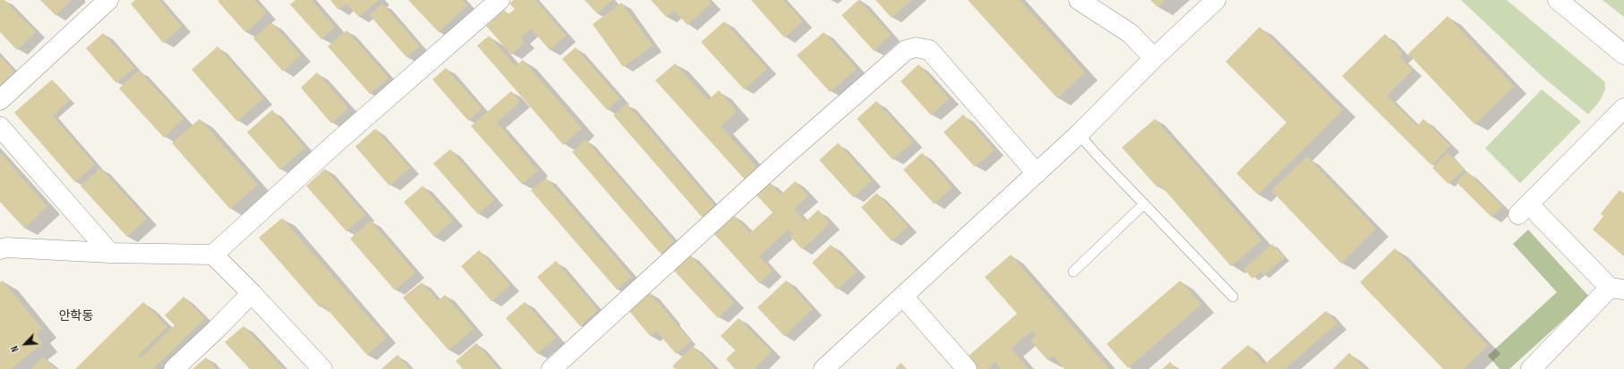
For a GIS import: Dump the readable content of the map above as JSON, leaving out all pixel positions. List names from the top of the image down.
{
  "districts": ["안학동"],
  "north": "bottom left"
}
